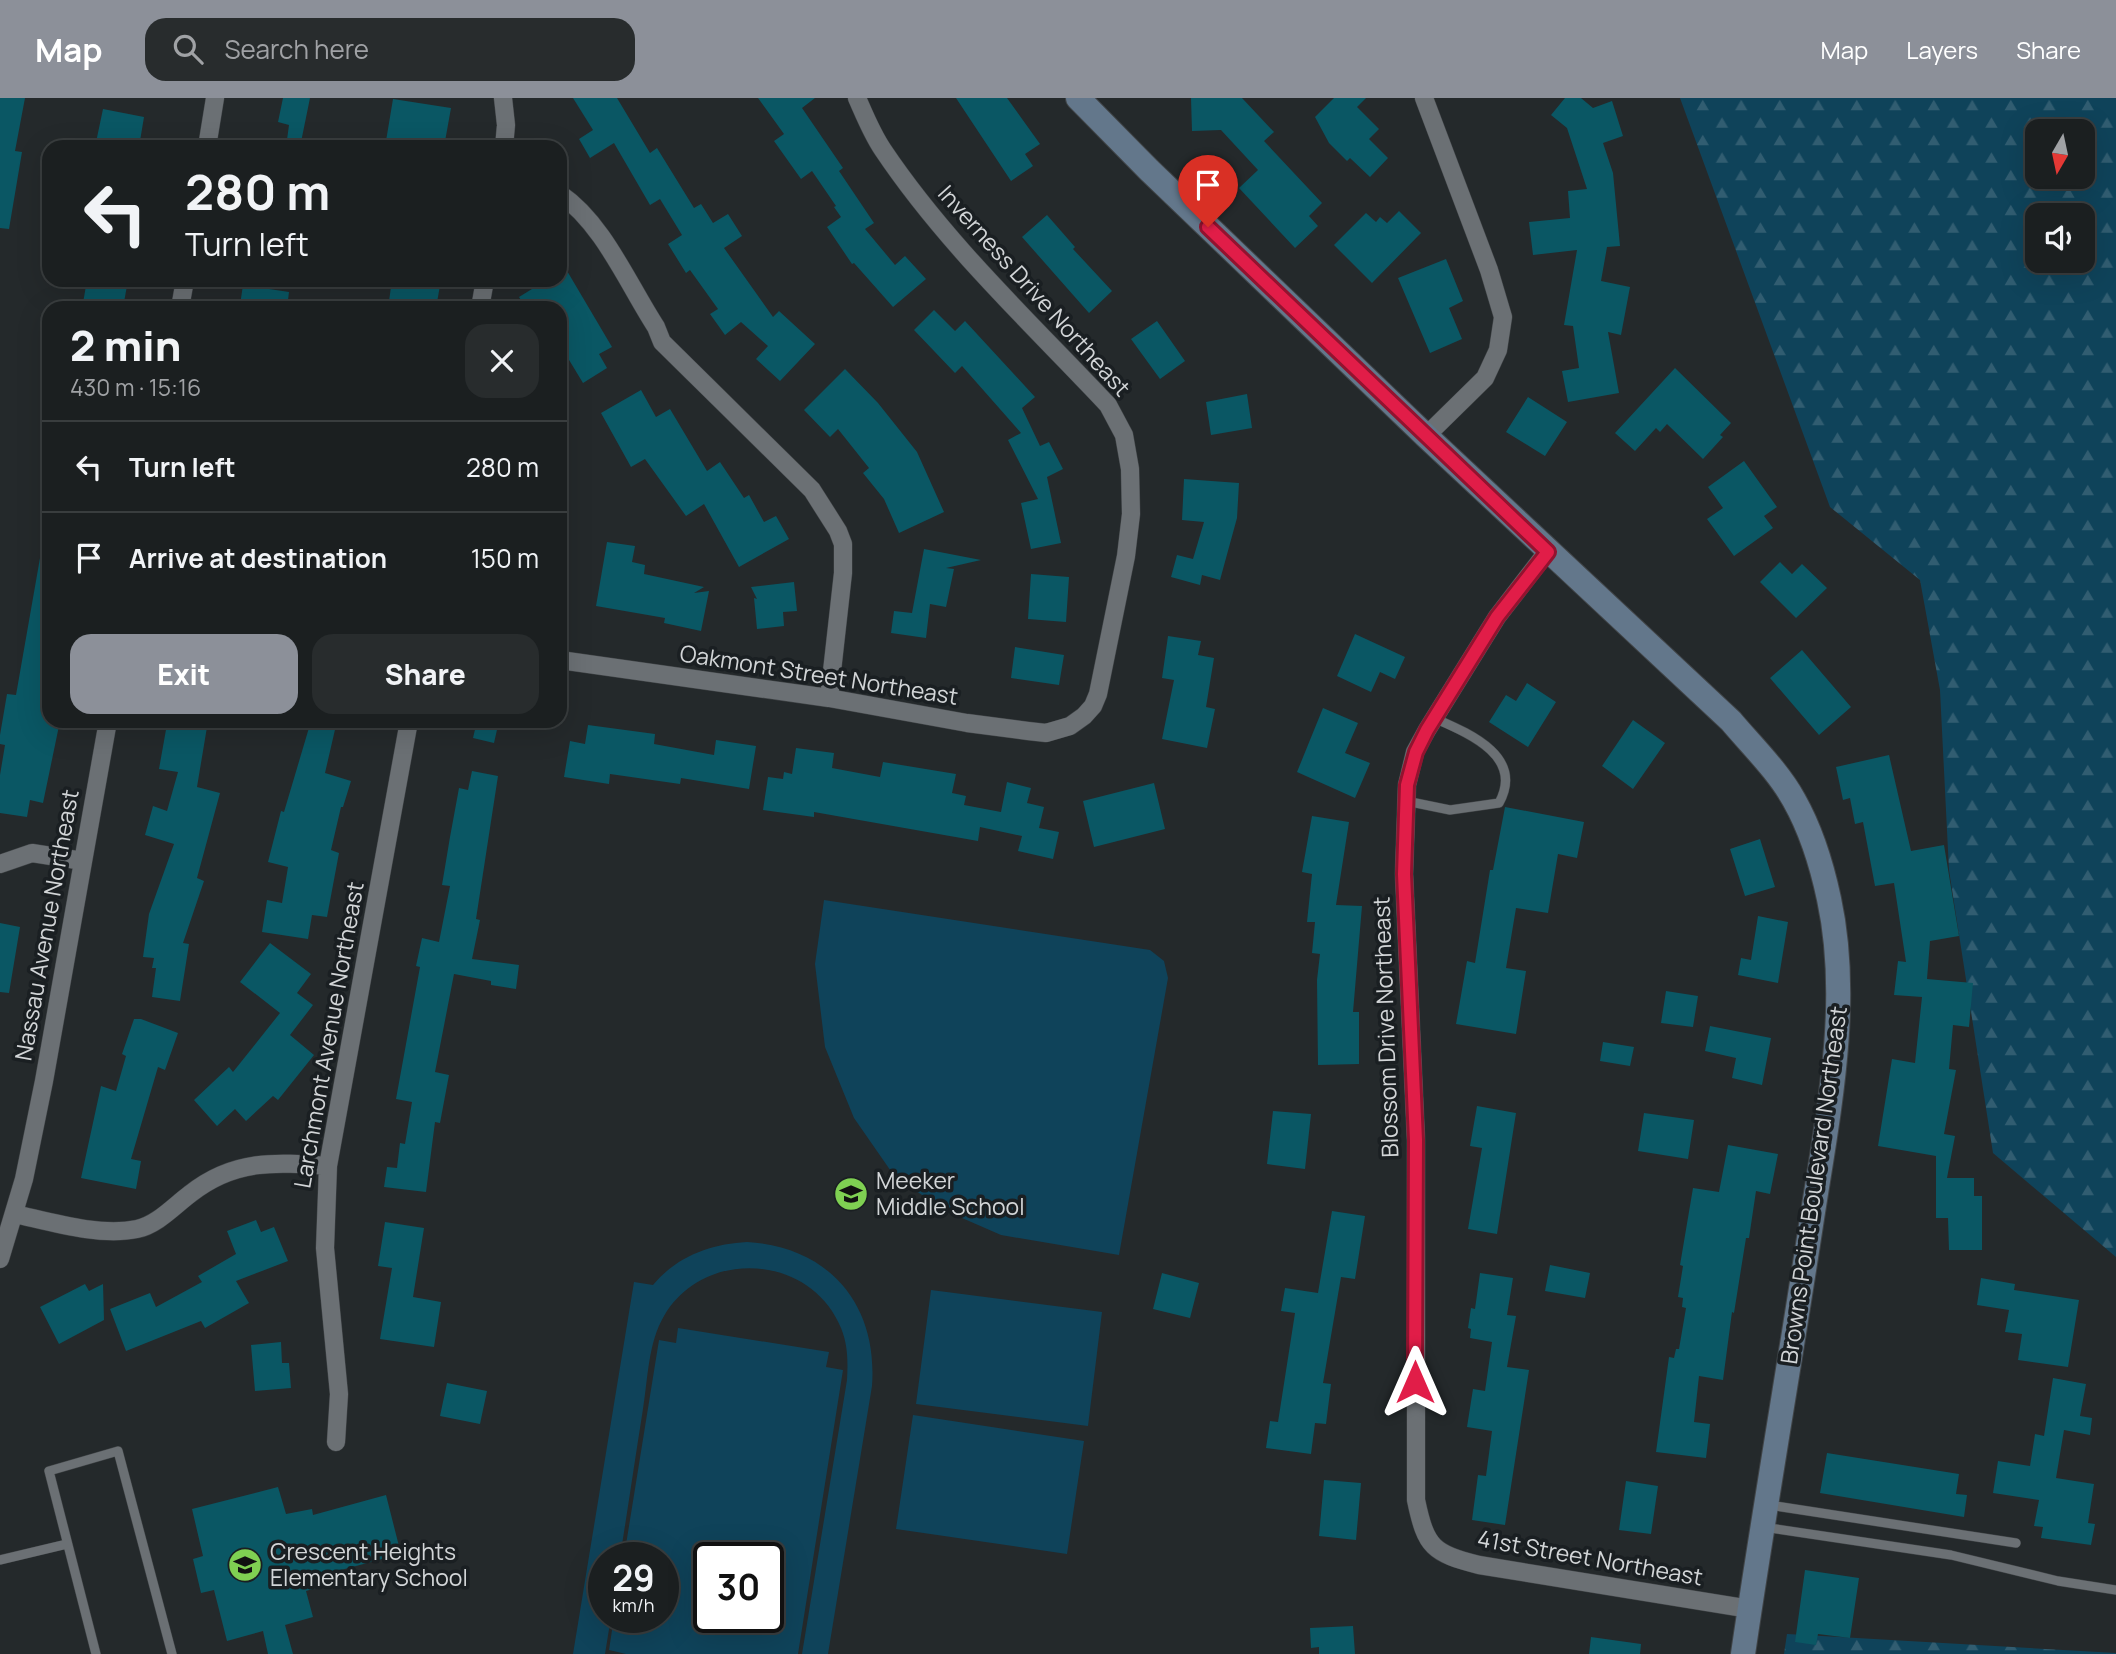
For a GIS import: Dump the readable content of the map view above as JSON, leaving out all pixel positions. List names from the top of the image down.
{
  "streets": {
    "street": [
      "Inverness Drive Northeast",
      "Oakmont Street Northeast",
      "Nassau Avenue Northeast",
      "Blossom Drive Northeast",
      "Larchmont Avenue Northeast",
      "Browns Point Boulevard Northeast",
      "41st Street Northeast"
    ]
  },
  "crossings": [
    ["Inverness Drive Northeast", "Oakmont Street Northeast"],
    ["Blossom Drive Northeast", "Browns Point Boulevard Northeast"],
    ["Blossom Drive Northeast", "41st Street Northeast"],
    ["Browns Point Boulevard Northeast", "41st Street Northeast"]
  ],
  "places": {
    "school or university": ["Meeker Middle School", "Crescent Heights Elementary School"]
  },
  "north": "bottom",
  "page": {
    "header": "Map",
    "search": "Search here",
    "nav": ["Map", "Layers", "Share"],
    "turn": ["280 m", "Turn left"],
    "heading": ["2 min", "430 m · 15:16"],
    "list": [
      {
        "name": "Turn left",
        "value": "280 m"
      },
      {
        "name": "Arrive at destination",
        "value": "150 m"
      }
    ],
    "buttons": ["Exit", "Share"],
    "speed": "29 km/h",
    "limit": "30"
  }
}
